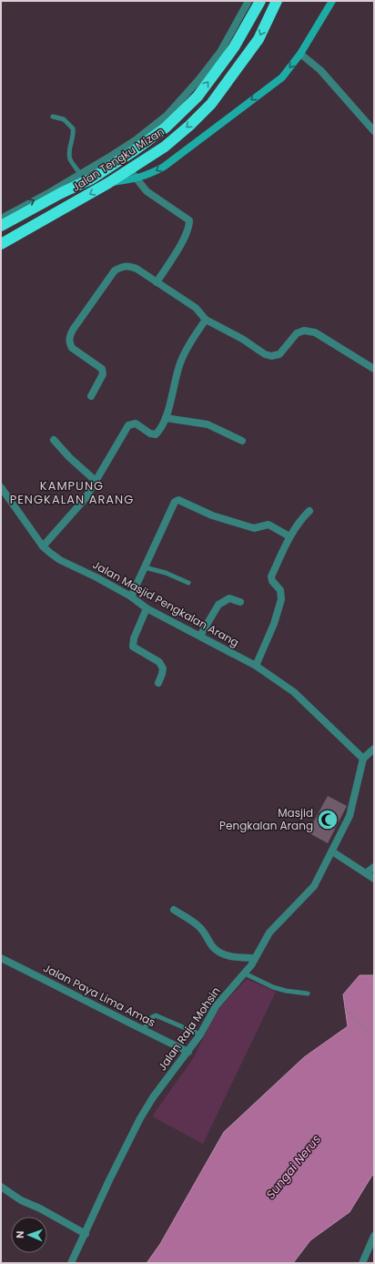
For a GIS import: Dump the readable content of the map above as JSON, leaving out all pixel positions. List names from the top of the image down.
{
  "streets": {
    "highway": ["Jalan Tengku Mizan"],
    "street": ["Jalan Masjid Pengkalan Arang", "Jalan Paya Lima Amas", "Jalan Raja Mohsin"]
  },
  "crossings": [
    ["Jalan Masjid Pengkalan Arang", "Jalan Raja Mohsin"],
    ["Jalan Paya Lima Amas", "Jalan Raja Mohsin"]
  ],
  "districts": ["KAMPUNG PENGKALAN ARANG"],
  "water": ["Sungai Nerus"],
  "places": {
    "mosque": ["Masjid Pengkalan Arang"]
  },
  "north": "left"
}
